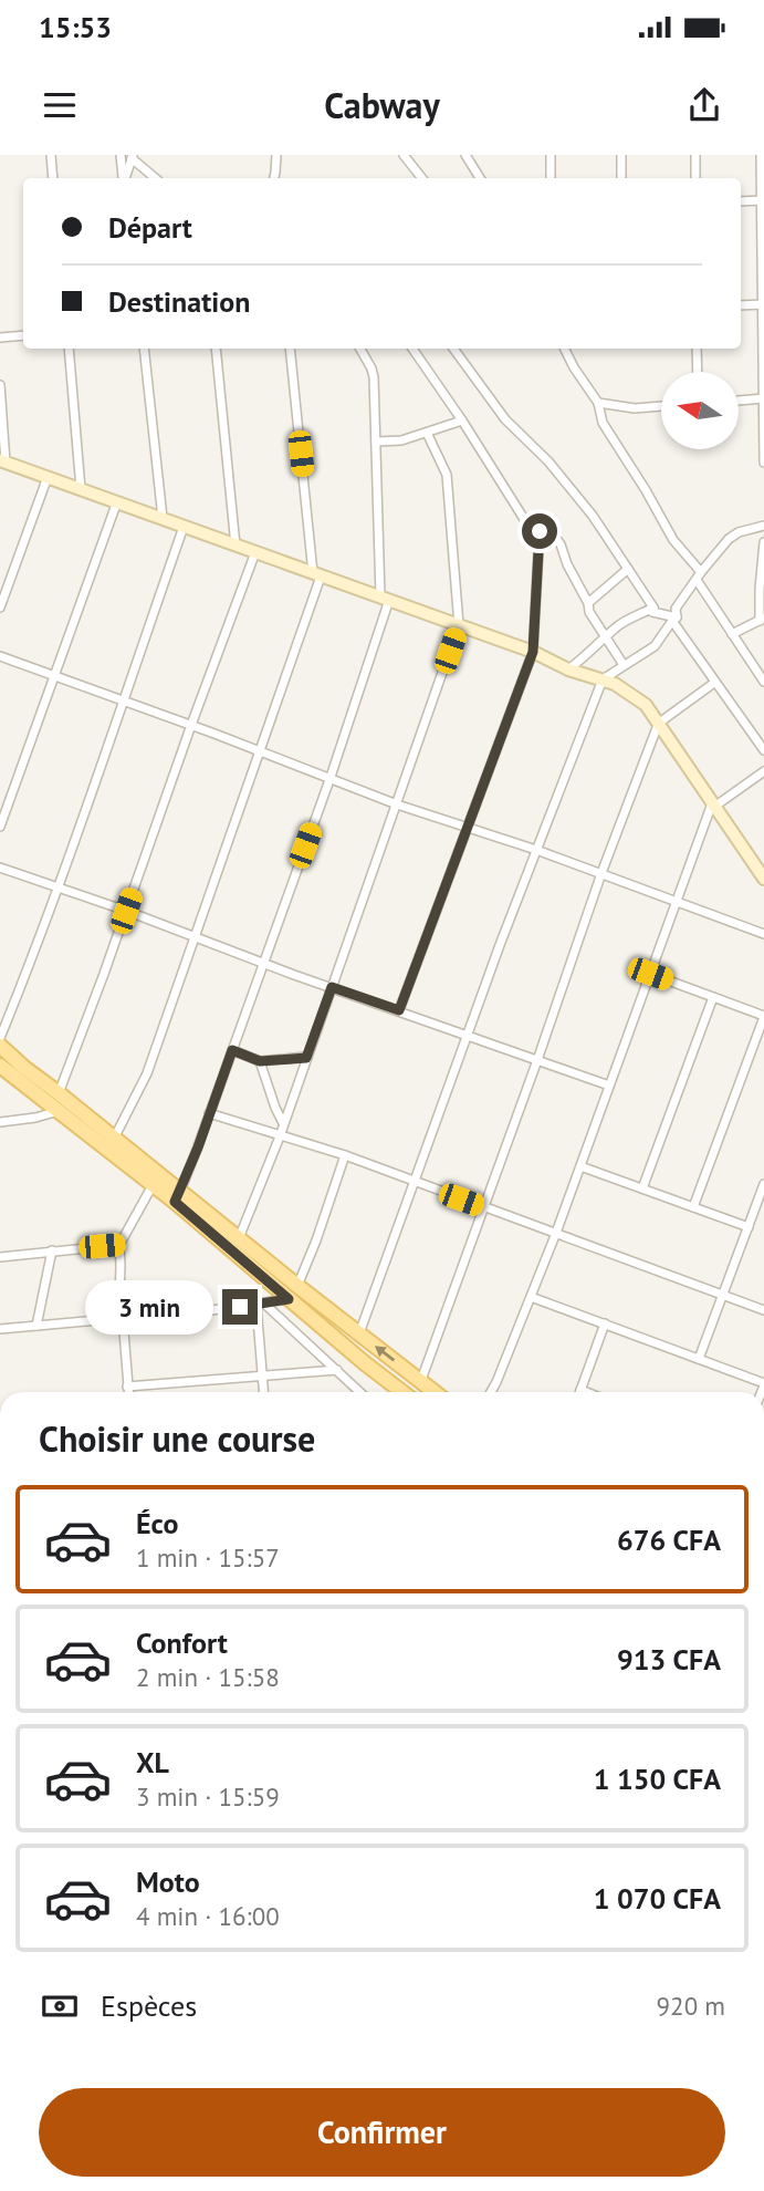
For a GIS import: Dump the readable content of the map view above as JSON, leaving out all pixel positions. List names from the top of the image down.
{
  "north": "left",
  "page": {
    "status": "15:53",
    "header": "Cabway",
    "banner": ["Départ", "Destination"],
    "bubble": "3 min",
    "heading": "Choisir une course",
    "list": [
      {
        "name": "Éco",
        "note": "1 min · 15:57",
        "value": "676 CFA"
      },
      {
        "name": "Confort",
        "note": "2 min · 15:58",
        "value": "913 CFA"
      },
      {
        "name": "XL",
        "note": "3 min · 15:59",
        "value": "1 150 CFA"
      },
      {
        "name": "Moto",
        "note": "4 min · 16:00",
        "value": "1 070 CFA"
      }
    ],
    "pay": ["Espèces", "920 m"],
    "buttons": "Confirmer"
  }
}
